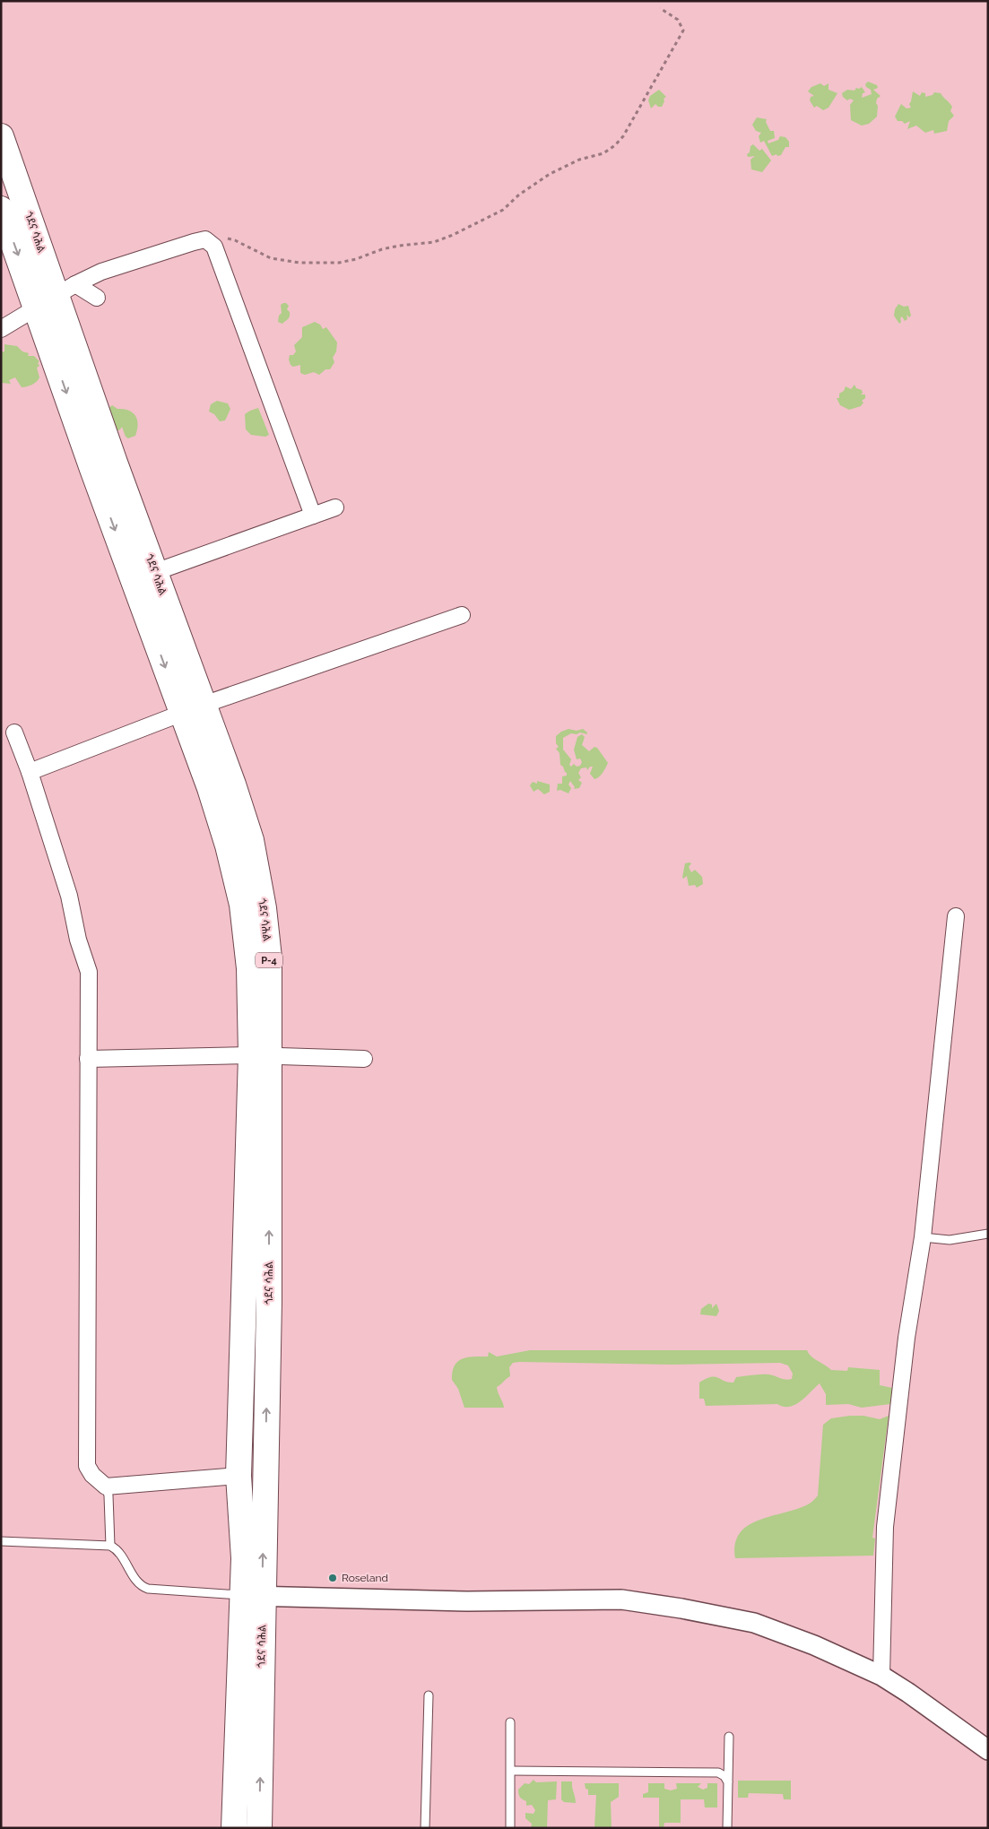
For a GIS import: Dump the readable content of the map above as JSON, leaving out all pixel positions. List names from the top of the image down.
{
  "streets": {
    "highway": ["ጎደና ሳሕል", "P-4"]
  },
  "places": ["Roseland"]
}
